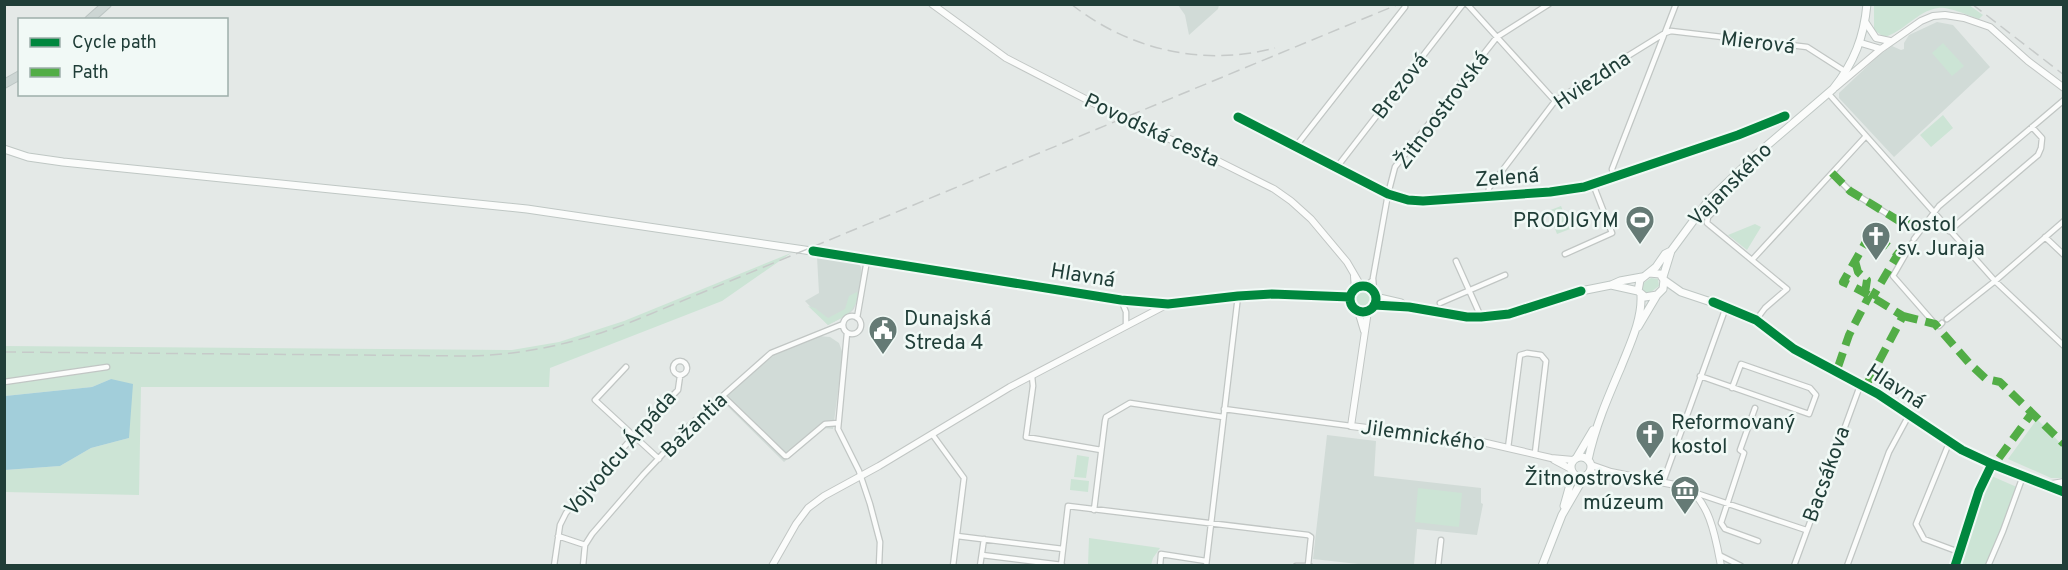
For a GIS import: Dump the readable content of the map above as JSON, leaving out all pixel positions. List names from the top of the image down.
{
  "streets": {
    "main road": ["Vajanského", "Hlavná"],
    "street": [
      "Mierová",
      "Hviezdna",
      "Brezová",
      "Žitnoostrovská",
      "Povodská cesta",
      "Zelená",
      "Bažantia",
      "Jilemnického",
      "Vojvodcu Árpáda",
      "Bacsákova"
    ]
  },
  "crossings": [
    ["Mierová", "Hviezdna"],
    ["Mierová", "Vajanského"],
    ["Hviezdna", "Zelená"],
    ["Brezová", "Zelená"],
    ["Žitnoostrovská", "Povodská cesta"],
    ["Žitnoostrovská", "Zelená"],
    ["Žitnoostrovská", "Hlavná"],
    ["Žitnoostrovská", "Jilemnického"],
    ["Povodská cesta", "Hlavná"],
    ["Povodská cesta", "Jilemnického"],
    ["Hlavná", "Jilemnického"],
    ["Hlavná", "Bacsákova"]
  ],
  "places": {
    "sports": ["PRODIGYM"],
    "church": ["Kostol sv. Juraja", "Reformovaný kostol"],
    "public building": ["Dunajská Streda 4"],
    "museum": ["Žitnoostrovské múzeum"]
  },
  "legend": ["Cycle path", "Path"]
}
